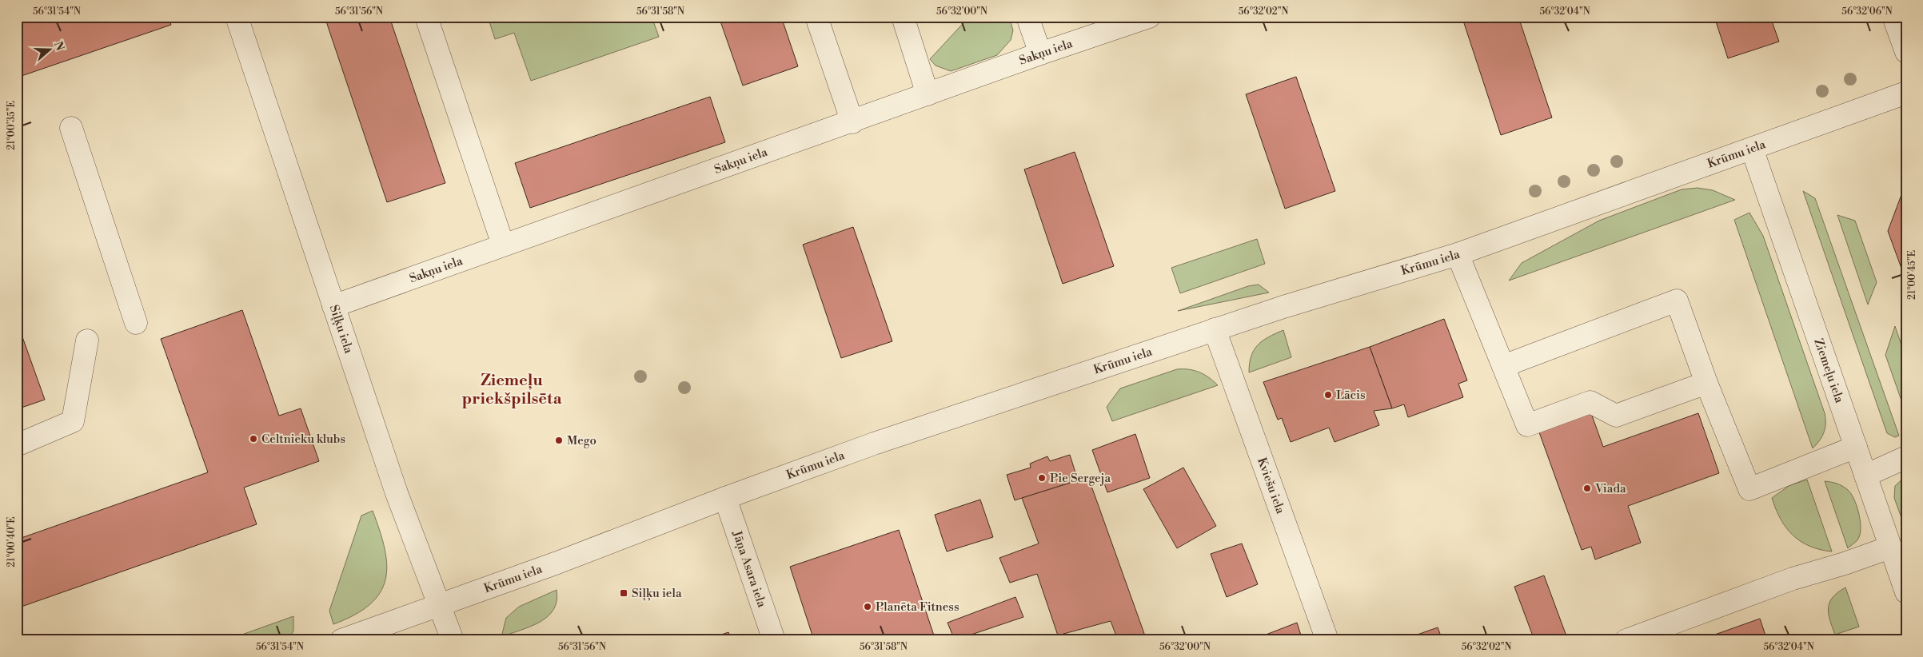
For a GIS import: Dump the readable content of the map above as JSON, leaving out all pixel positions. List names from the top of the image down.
{
  "streets": {
    "street": [
      "Sakņu iela",
      "Krūmu iela",
      "Siļķu iela",
      "Ziemeļu iela",
      "Kviešu iela",
      "Jāņa Asara iela"
    ]
  },
  "crossings": [
    ["Sakņu iela", "Siļķu iela"],
    ["Krūmu iela", "Siļķu iela"],
    ["Krūmu iela", "Ziemeļu iela"],
    ["Krūmu iela", "Kviešu iela"],
    ["Krūmu iela", "Jāņa Asara iela"]
  ],
  "districts": ["Ziemeļu priekšpilsēta"],
  "places": {
    "other": [
      "Lācis",
      "Celtnieku klubs",
      "Mego",
      "Pie Sergeja",
      "Viada",
      "Planēta Fitness"
    ],
    "transit": ["Siļķu iela"]
  },
  "north": "right",
  "coordinates": [
    "56°31'54\"N",
    "56°31'56\"N",
    "56°31'58\"N",
    "56°32'00\"N",
    "56°32'02\"N",
    "56°32'04\"N",
    "56°32'06\"N",
    "21°00'35\"E",
    "21°00'45\"E",
    "21°00'40\"E"
  ]
}
